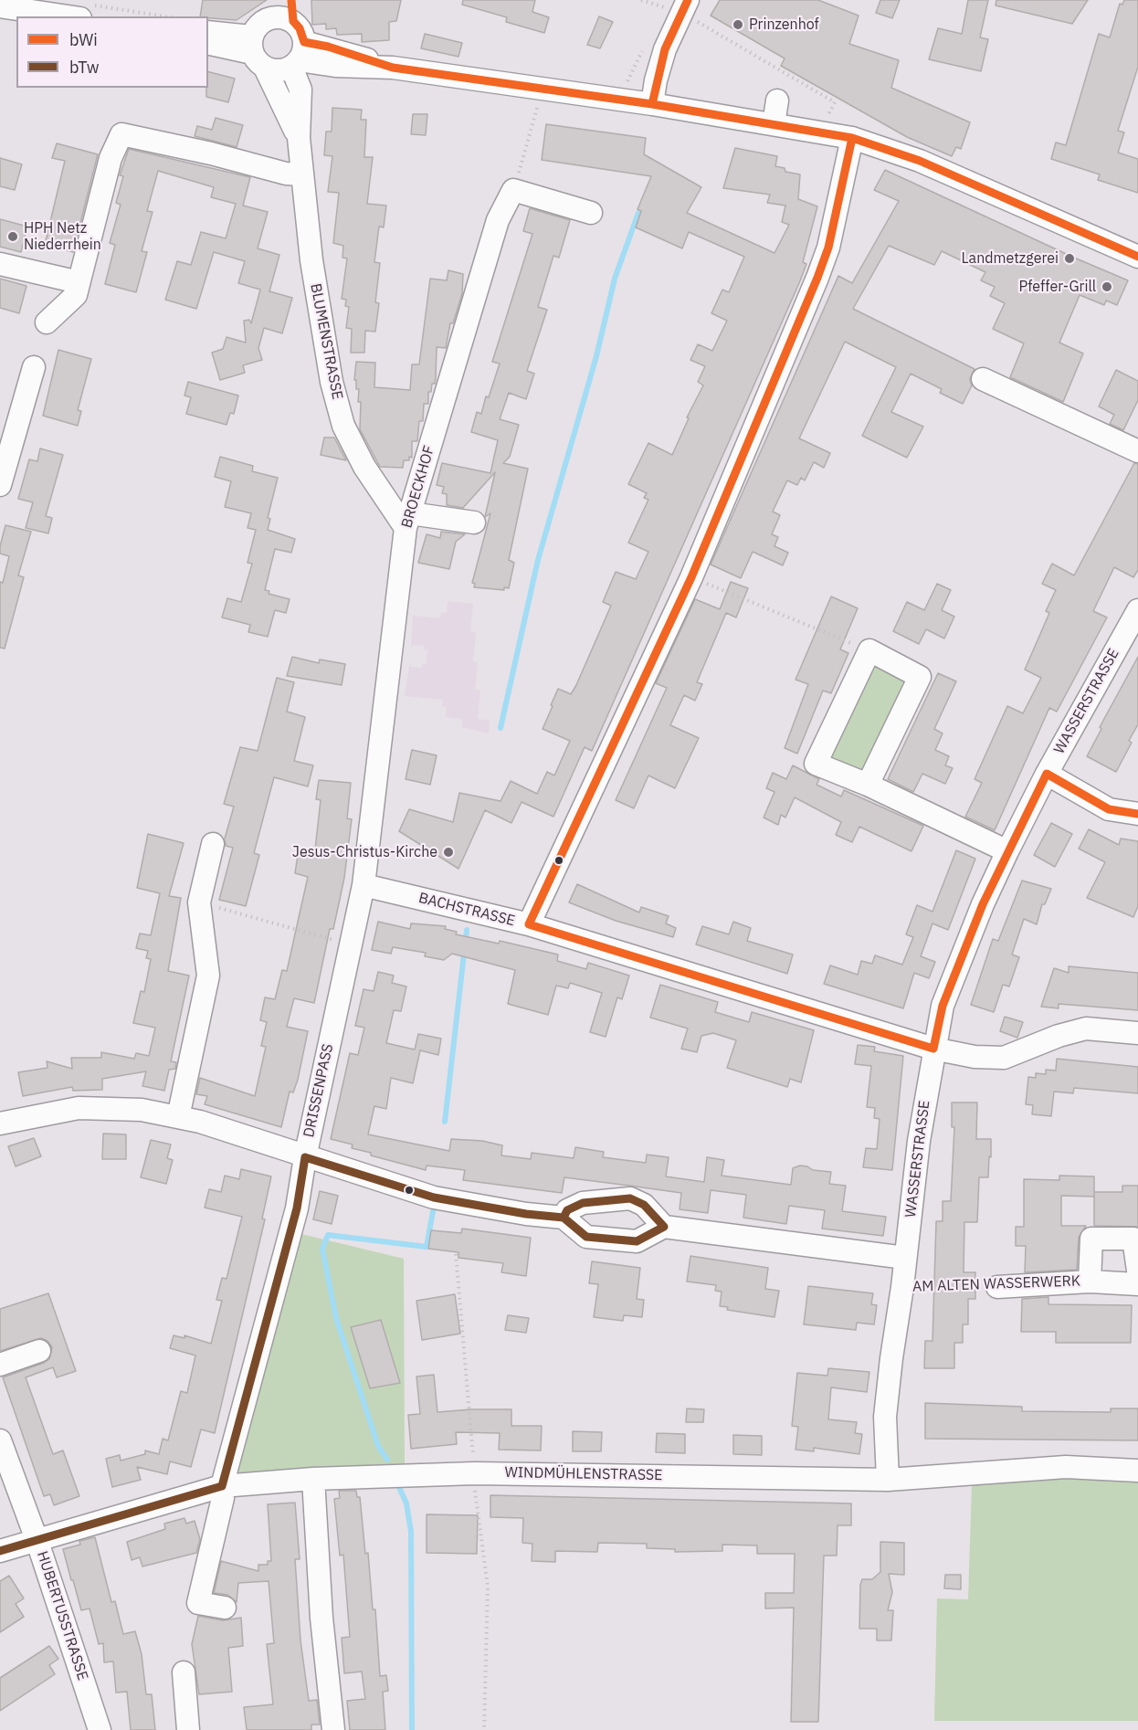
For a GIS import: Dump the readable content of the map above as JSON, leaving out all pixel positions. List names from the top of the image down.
{
  "streets": {
    "street": [
      "BLUMENSTRASSE",
      "BROECKHOF",
      "WASSERSTRASSE",
      "BACHSTRASSE",
      "DRISSENPASS",
      "AM ALTEN WASSERWERK",
      "WINDMÜHLENSTRASSE",
      "HUBERTUSSTRASSE"
    ]
  },
  "crossings": [
    ["BLUMENSTRASSE", "BROECKHOF"],
    ["BROECKHOF", "BACHSTRASSE"],
    ["BROECKHOF", "DRISSENPASS"],
    ["WASSERSTRASSE", "BACHSTRASSE"],
    ["WASSERSTRASSE", "AM ALTEN WASSERWERK"],
    ["WASSERSTRASSE", "WINDMÜHLENSTRASSE"],
    ["BACHSTRASSE", "DRISSENPASS"],
    ["DRISSENPASS", "WINDMÜHLENSTRASSE"],
    ["WINDMÜHLENSTRASSE", "HUBERTUSSTRASSE"]
  ],
  "places": [
    "Prinzenhof",
    "HPH Netz Niederrhein",
    "Landmetzgerei",
    "Pfeffer-Grill",
    "Jesus-Christus-Kirche"
  ],
  "lines": ["transit line bWi", "transit line bTw"],
  "legend": ["bWi", "bTw"]
}
